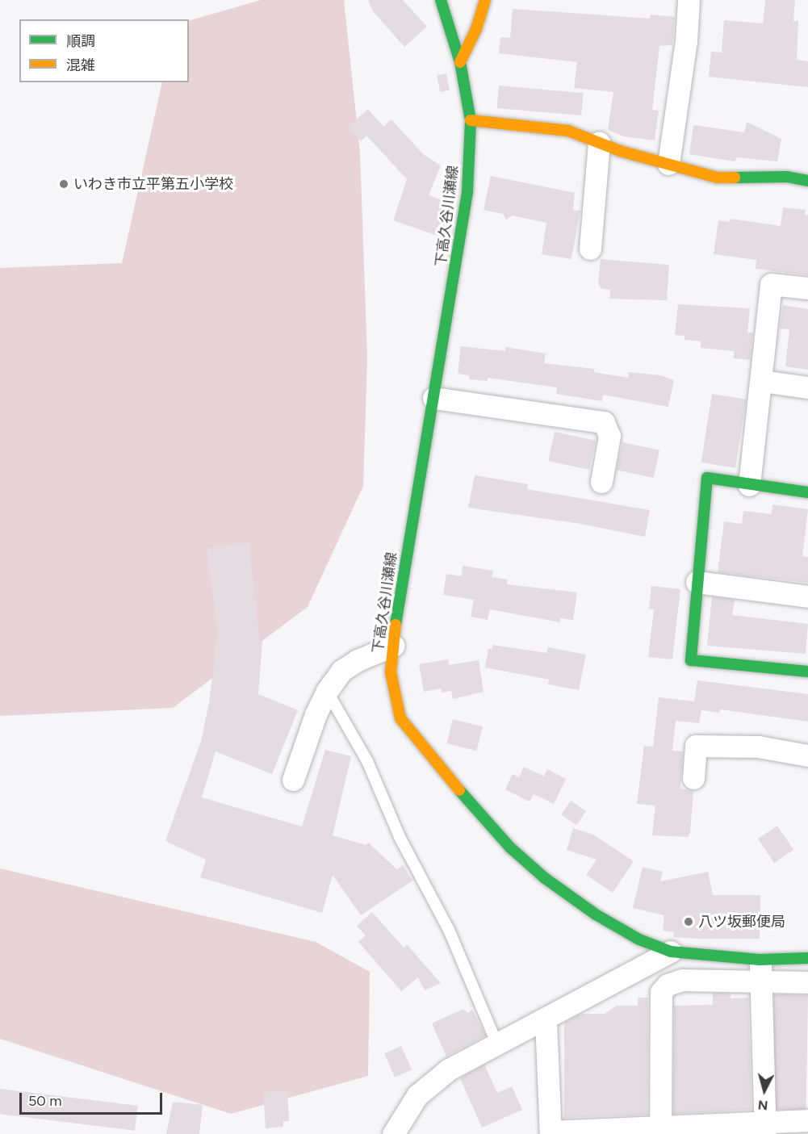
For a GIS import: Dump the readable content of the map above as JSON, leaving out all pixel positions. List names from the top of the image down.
{
  "streets": {
    "main road": ["下高久谷川瀬線"]
  },
  "places": ["いわき市立平第五小学校", "八ツ坂郵便局"],
  "legend": ["順調", "混雑"],
  "scale_bar": "50 m",
  "north": "bottom"
}
